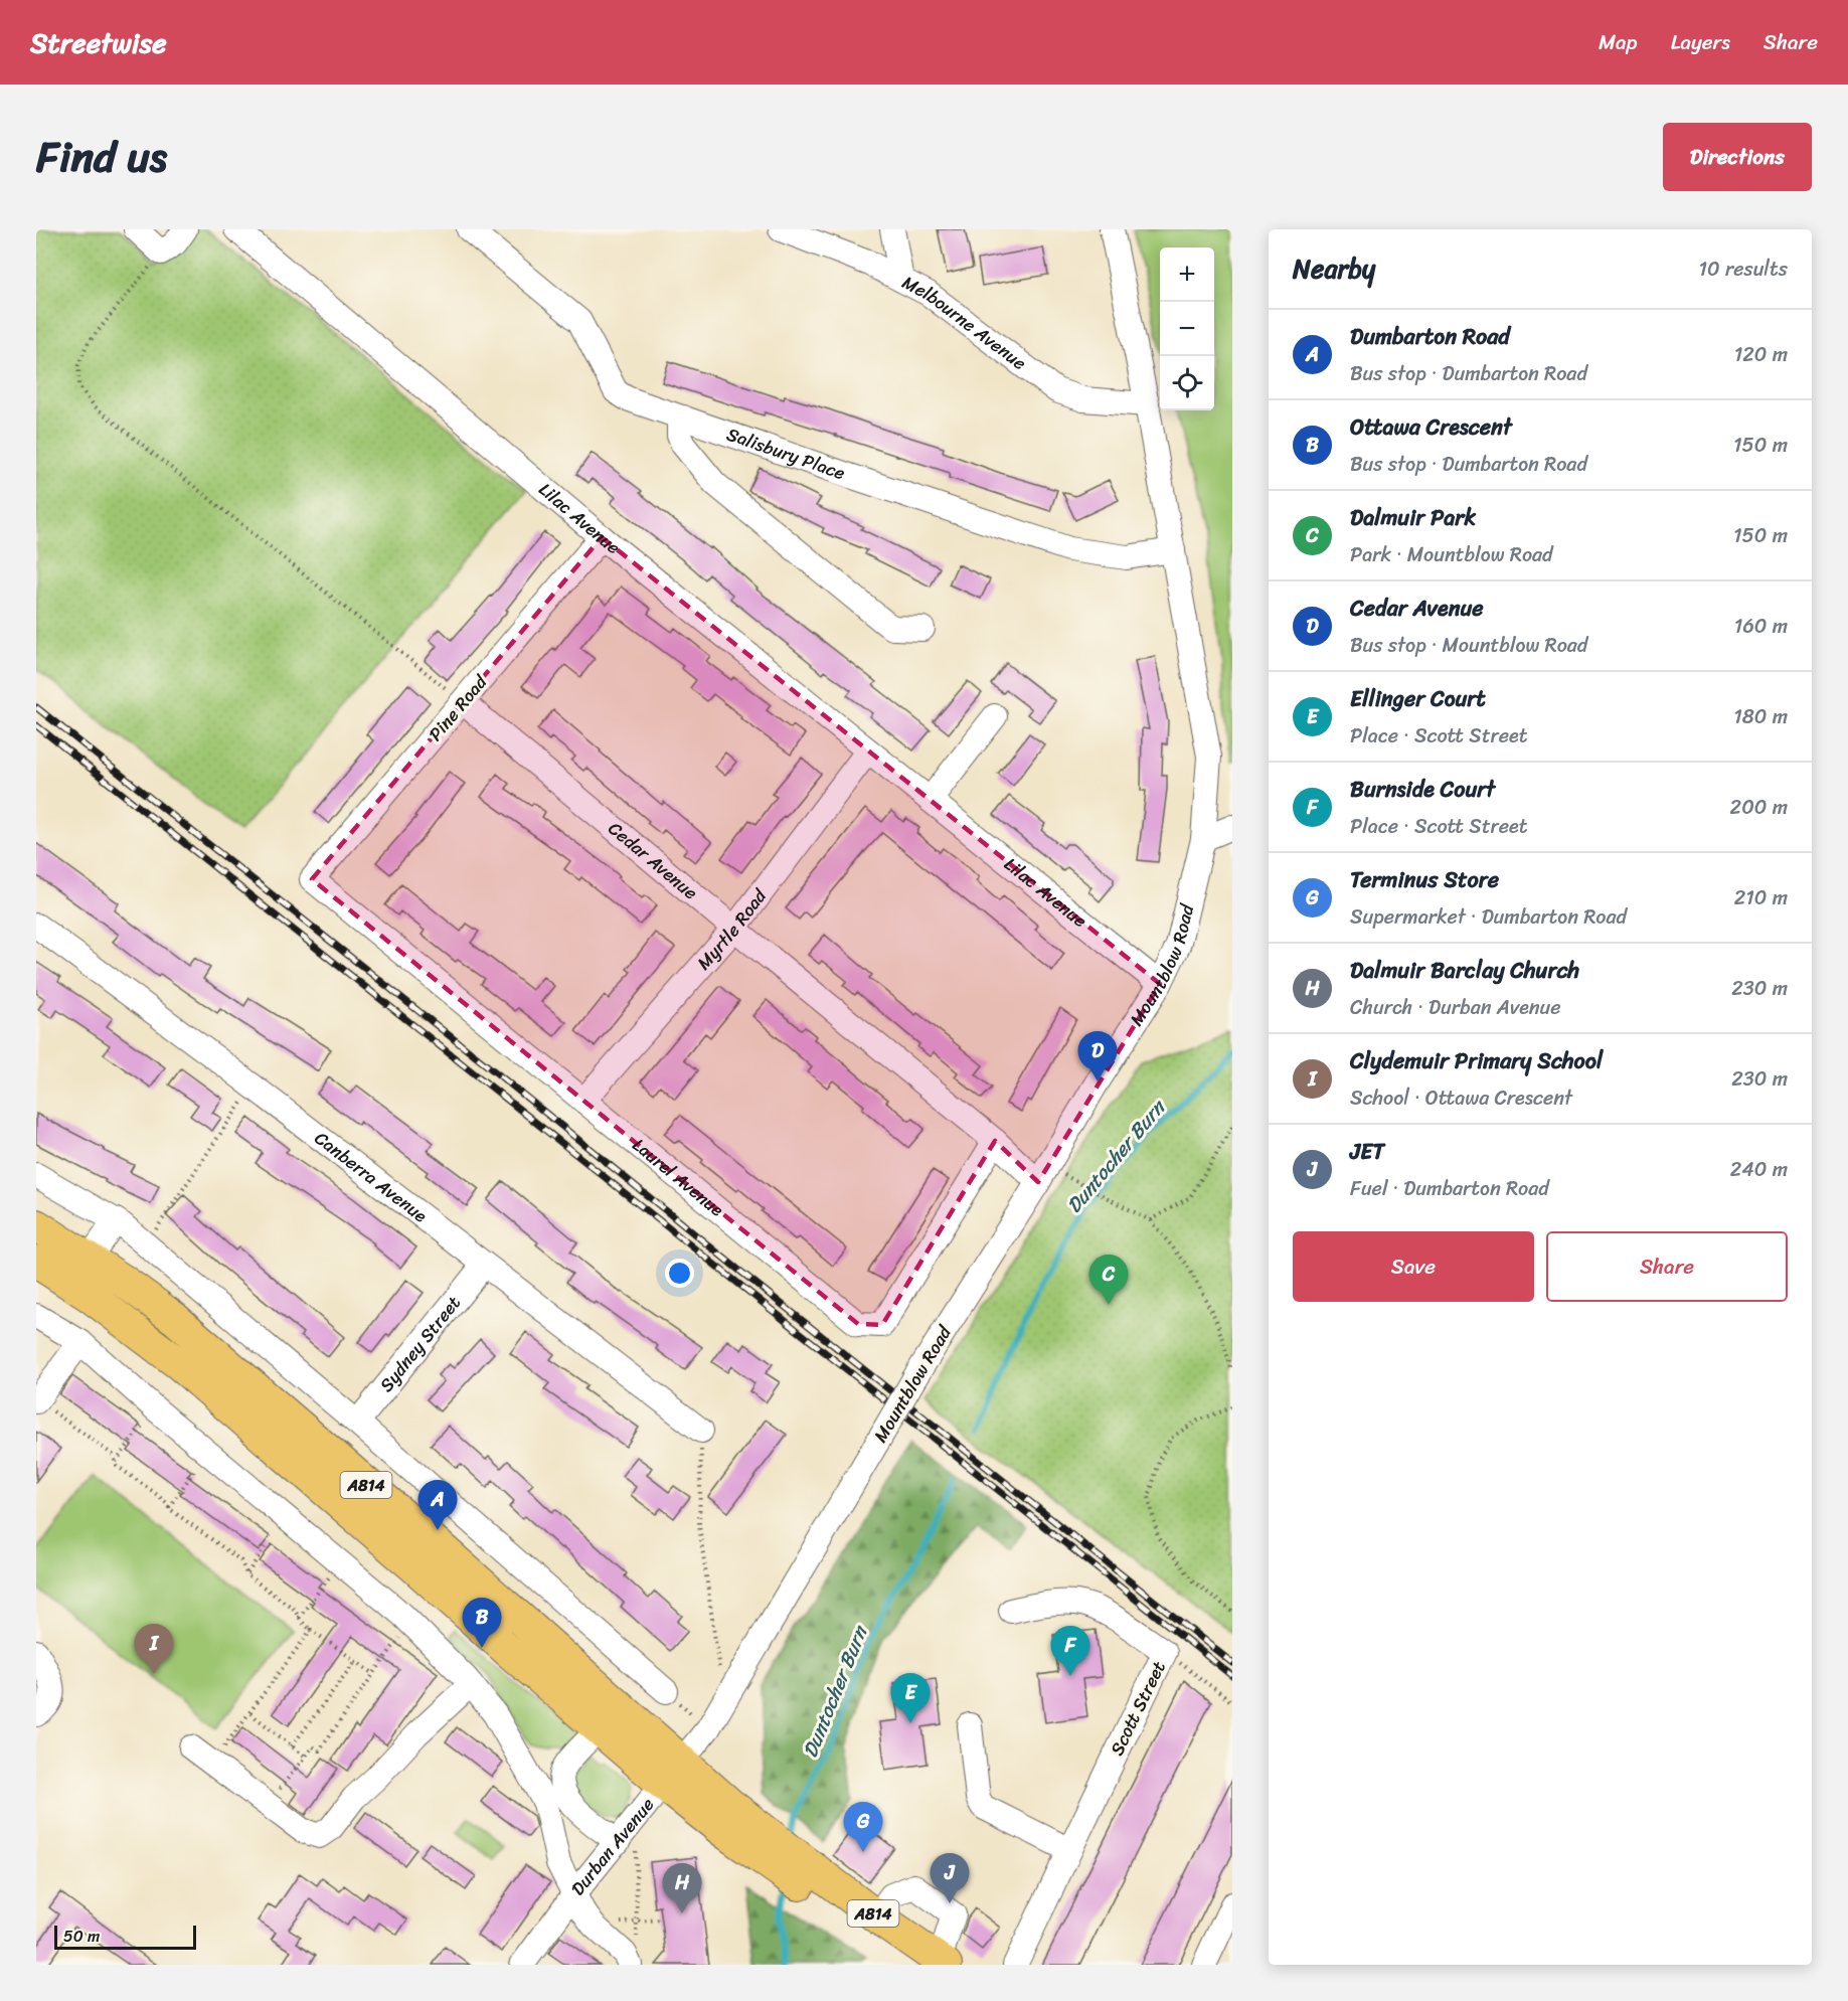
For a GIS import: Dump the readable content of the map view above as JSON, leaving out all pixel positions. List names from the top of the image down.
{
  "streets": {
    "main road": ["A814"],
    "street": [
      "Melbourne Avenue",
      "Salisbury Place",
      "Lilac Avenue",
      "Pine Road",
      "Cedar Avenue",
      "Myrtle Road",
      "Mountblow Road",
      "Canberra Avenue",
      "Laurel Avenue",
      "Sydney Street",
      "Scott Street",
      "Durban Avenue"
    ]
  },
  "crossings": [
    ["Melbourne Avenue", "Mountblow Road"],
    ["Salisbury Place", "Mountblow Road"],
    ["Lilac Avenue", "Pine Road"],
    ["Lilac Avenue", "Myrtle Road"],
    ["Lilac Avenue", "Mountblow Road"],
    ["Pine Road", "Cedar Avenue"],
    ["Pine Road", "Laurel Avenue"],
    ["Cedar Avenue", "Myrtle Road"],
    ["Cedar Avenue", "Mountblow Road"],
    ["Cedar Avenue", "Laurel Avenue"],
    ["Myrtle Road", "Laurel Avenue"],
    ["Mountblow Road", "A814"],
    ["Mountblow Road", "Durban Avenue"],
    ["Canberra Avenue", "Sydney Street"],
    ["A814", "Durban Avenue"]
  ],
  "water": ["Duntocher Burn"],
  "scale_bar": "50 m",
  "page": {
    "header": "Streetwise",
    "nav": ["Map", "Layers", "Share"],
    "title": "Find us",
    "buttons": [
      "Directions",
      ["Save", "Share"]
    ],
    "heading": ["Nearby", "10 results"],
    "map_buttons": ["+", "−"],
    "list": [
      {
        "mark": "A",
        "name": "Dumbarton Road",
        "note": "Bus stop · Dumbarton Road",
        "value": "120 m"
      },
      {
        "mark": "B",
        "name": "Ottawa Crescent",
        "note": "Bus stop · Dumbarton Road",
        "value": "150 m"
      },
      {
        "mark": "C",
        "name": "Dalmuir Park",
        "note": "Park · Mountblow Road",
        "value": "150 m"
      },
      {
        "mark": "D",
        "name": "Cedar Avenue",
        "note": "Bus stop · Mountblow Road",
        "value": "160 m"
      },
      {
        "mark": "E",
        "name": "Ellinger Court",
        "note": "Place · Scott Street",
        "value": "180 m"
      },
      {
        "mark": "F",
        "name": "Burnside Court",
        "note": "Place · Scott Street",
        "value": "200 m"
      },
      {
        "mark": "G",
        "name": "Terminus Store",
        "note": "Supermarket · Dumbarton Road",
        "value": "210 m"
      },
      {
        "mark": "H",
        "name": "Dalmuir Barclay Church",
        "note": "Church · Durban Avenue",
        "value": "230 m"
      },
      {
        "mark": "I",
        "name": "Clydemuir Primary School",
        "note": "School · Ottawa Crescent",
        "value": "230 m"
      },
      {
        "mark": "J",
        "name": "JET",
        "note": "Fuel · Dumbarton Road",
        "value": "240 m"
      }
    ],
    "pins": [
      "D",
      "C",
      "A",
      "B",
      "I",
      "F",
      "E",
      "G",
      "J",
      "H"
    ],
    "scale": "50 m"
  }
}
